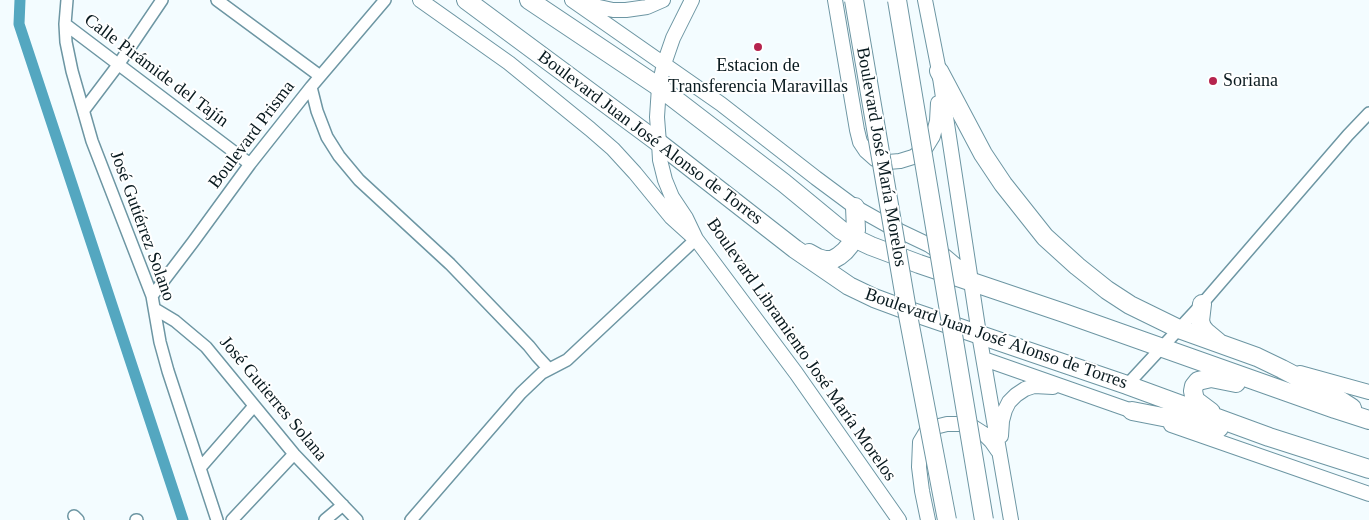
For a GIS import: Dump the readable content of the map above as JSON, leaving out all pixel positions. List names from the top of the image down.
{
  "streets": {
    "main road": ["Boulevard Juan José Alonso de Torres", "Boulevard José María Morelos"],
    "street": [
      "Calle Pirámide del Tajín",
      "Boulevard Prisma",
      "José Gutiérrez Solano",
      "Boulevard Libramiento José María Morelos",
      "José Gutierres Solana"
    ]
  },
  "crossings": [
    ["Calle Pirámide del Tajín", "Boulevard Prisma"],
    ["Calle Pirámide del Tajín", "José Gutiérrez Solano"],
    ["Boulevard Prisma", "José Gutiérrez Solano"],
    ["Boulevard Juan José Alonso de Torres", "Boulevard Libramiento José María Morelos"],
    ["José Gutiérrez Solano", "José Gutierres Solana"]
  ],
  "places": ["Estacion de Transferencia Maravillas", "Soriana"]
}
